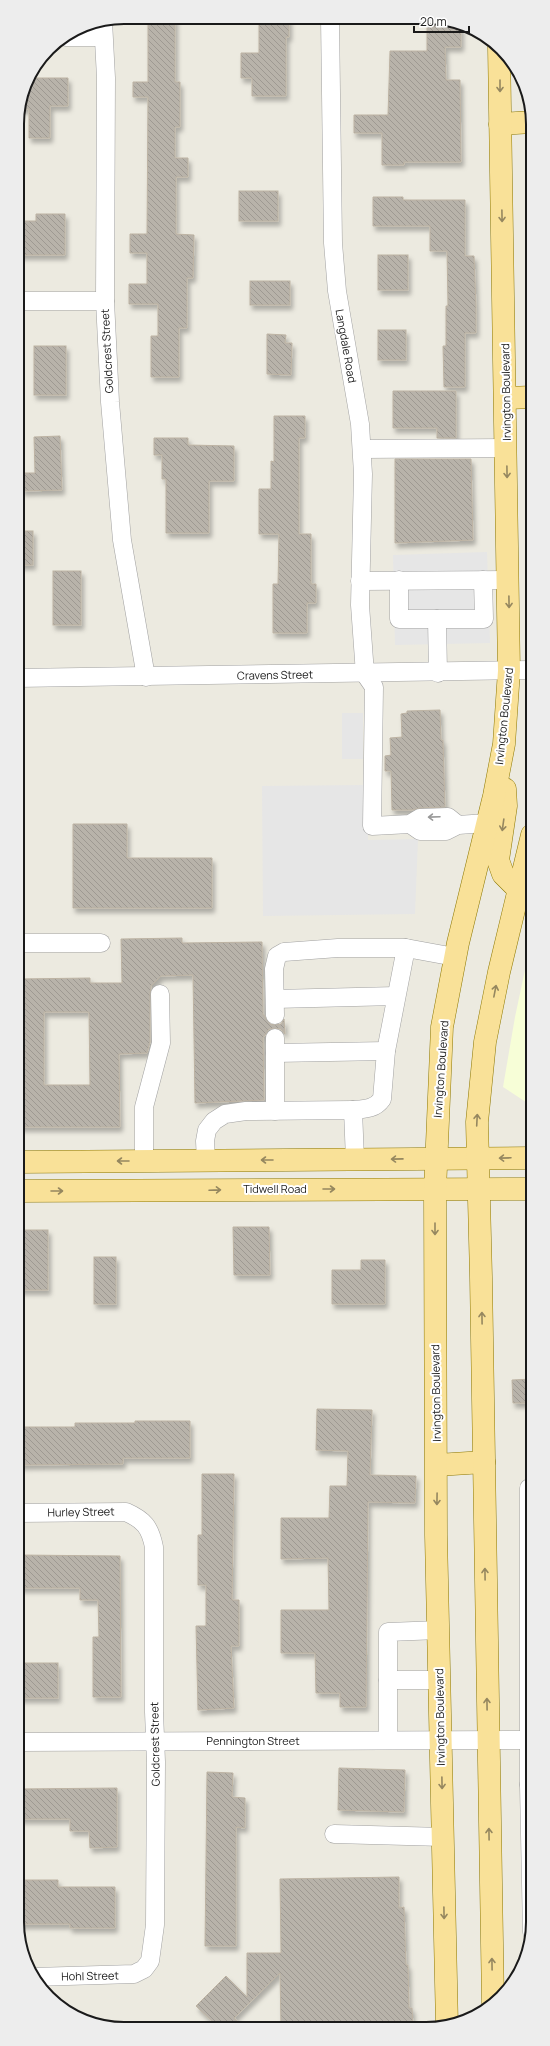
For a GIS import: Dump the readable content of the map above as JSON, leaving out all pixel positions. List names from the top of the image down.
{
  "streets": {
    "main road": ["Irvington Boulevard", "Tidwell Road"],
    "street": [
      "Langdale Road",
      "Goldcrest Street",
      "Cravens Street",
      "Hurley Street",
      "Pennington Street",
      "Hohl Street"
    ]
  },
  "crossings": [
    ["Langdale Road", "Cravens Street"],
    ["Goldcrest Street", "Cravens Street"],
    ["Goldcrest Street", "Hurley Street"],
    ["Goldcrest Street", "Pennington Street"],
    ["Goldcrest Street", "Hohl Street"],
    ["Irvington Boulevard", "Cravens Street"],
    ["Irvington Boulevard", "Tidwell Road"],
    ["Irvington Boulevard", "Pennington Street"]
  ],
  "scale_bar": "20 m"
}
